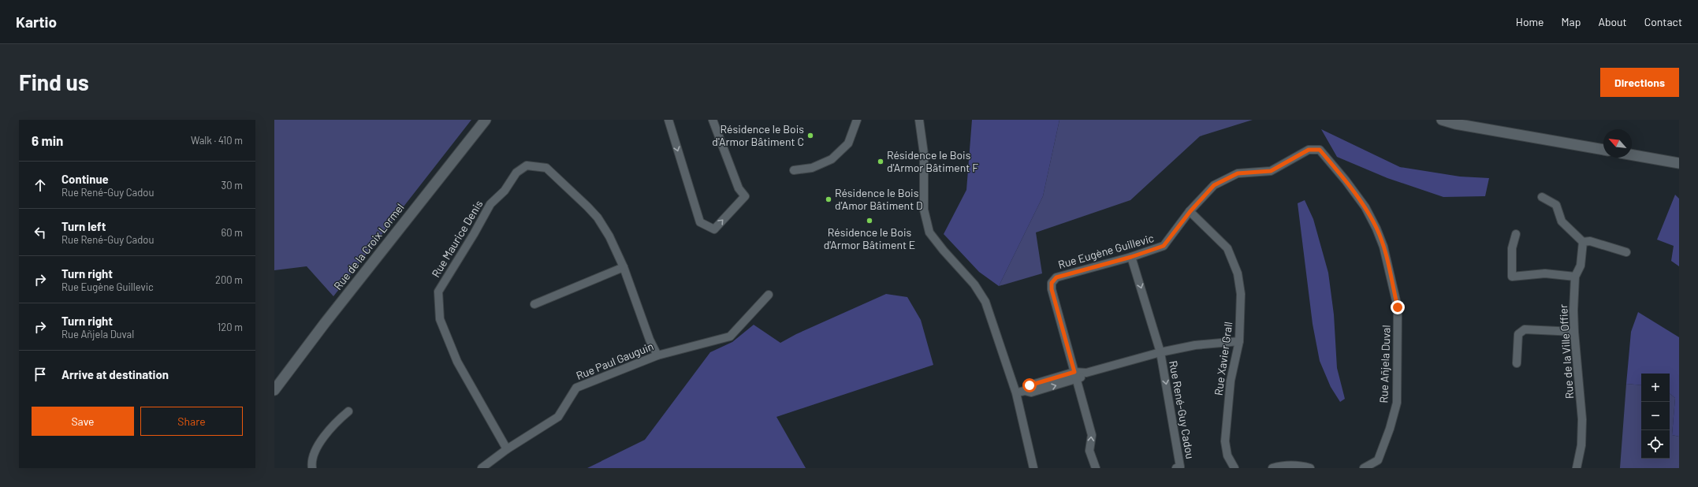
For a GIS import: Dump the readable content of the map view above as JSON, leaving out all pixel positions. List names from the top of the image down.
{
  "streets": {
    "street": [
      "Rue Maurice Denis",
      "Rue de la Croix Lormel",
      "Rue Eugène Guillevic",
      "Rue de la Ville Offier",
      "Rue Xavier Grall",
      "Rue Paul Gauguin",
      "Rue Añjela Duval",
      "Rue René-Guy Cadou"
    ]
  },
  "crossings": [
    ["Rue Maurice Denis", "Rue Paul Gauguin"],
    ["Rue Eugène Guillevic", "Rue Xavier Grall"],
    ["Rue Eugène Guillevic", "Rue Añjela Duval"],
    ["Rue Eugène Guillevic", "Rue René-Guy Cadou"],
    ["Rue Xavier Grall", "Rue René-Guy Cadou"]
  ],
  "places": [
    "Résidence le Bois d'Armor Bâtiment C",
    "Résidence le Bois d'Armor Bâtiment F",
    "Résidence le Bois d'Amor Bâtiment D",
    "Résidence le Bois d'Armor Bâtiment E"
  ],
  "north": "top left",
  "page": {
    "header": "Kartio",
    "nav": [
      "Home",
      "Map",
      "About",
      "Contact"
    ],
    "buttons": [
      "Directions",
      ["Save", "Share"]
    ],
    "title": "Find us",
    "heading": ["6 min", "Walk · 410 m"],
    "list": [
      ["Continue", "Rue René-Guy Cadou", "30 m"],
      ["Turn left", "Rue René-Guy Cadou", "60 m"],
      ["Turn right", "Rue Eugène Guillevic", "200 m"],
      ["Turn right", "Rue Añjela Duval", "120 m"],
      "Arrive at destination"
    ],
    "map_buttons": ["+", "−"]
  }
}
